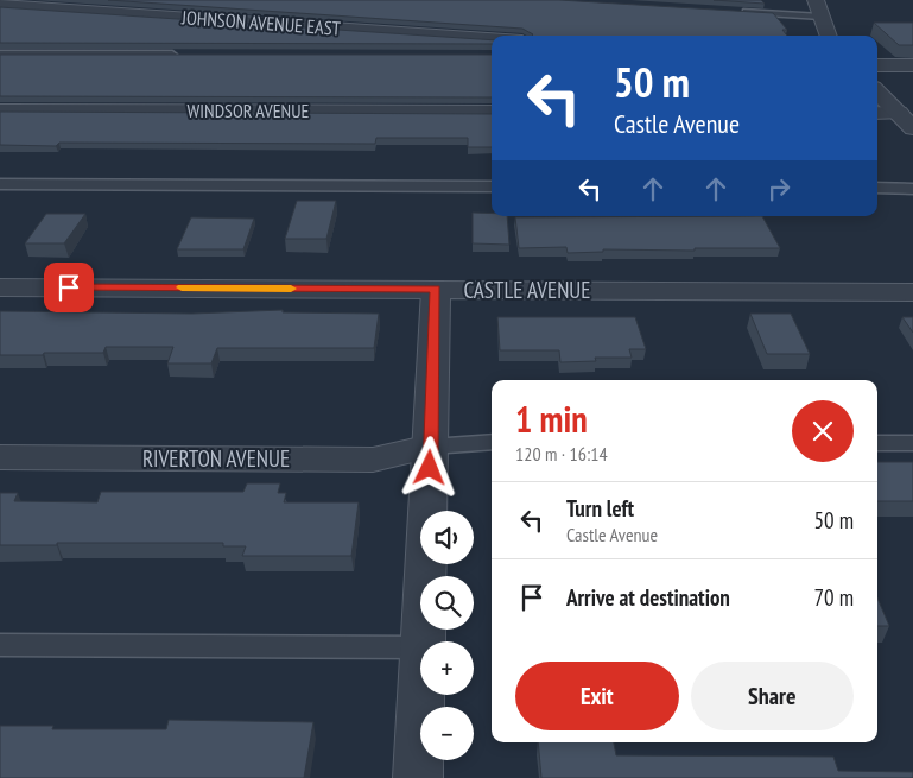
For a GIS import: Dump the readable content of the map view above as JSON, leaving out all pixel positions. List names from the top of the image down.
{
  "streets": {
    "street": [
      "JOHNSON AVENUE EAST",
      "WINDSOR AVENUE",
      "CASTLE AVENUE",
      "RIVERTON AVENUE"
    ]
  },
  "page": {
    "turn": ["50 m", "Castle Avenue"],
    "heading": ["1 min", "120 m · 16:14"],
    "list": [
      {
        "name": "Turn left",
        "note": "Castle Avenue",
        "value": "50 m"
      },
      {
        "name": "Arrive at destination",
        "value": "70 m"
      }
    ],
    "map_buttons": ["+", "−"],
    "buttons": ["Exit", "Share"]
  }
}
